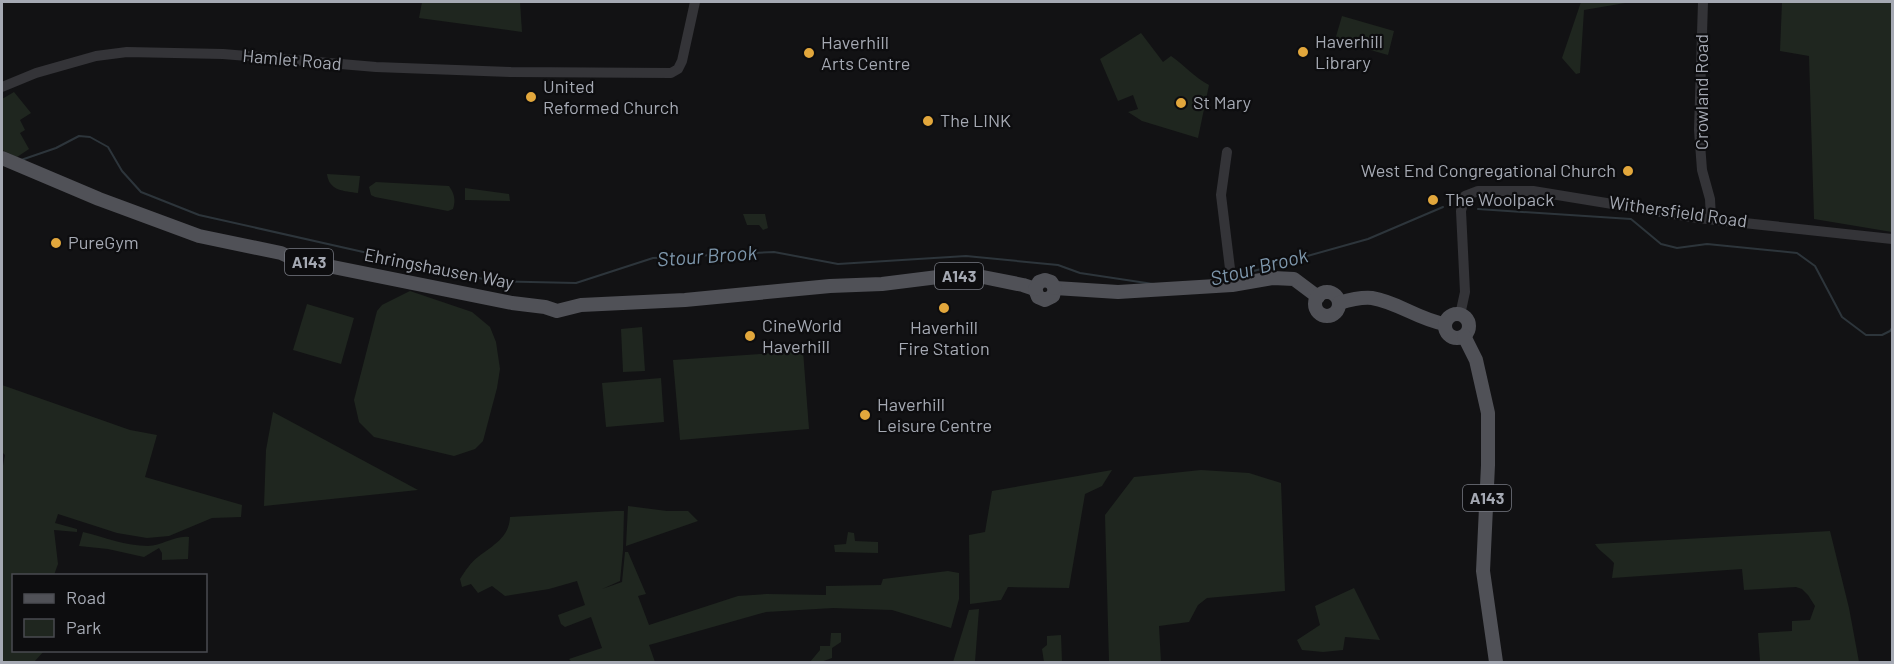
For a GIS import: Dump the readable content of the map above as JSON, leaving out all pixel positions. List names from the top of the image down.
{
  "streets": {
    "main road": ["A143", "Ehringshausen Way"],
    "street": ["Hamlet Road", "Crowland Road", "Withersfield Road"]
  },
  "crossings": [
    ["Crowland Road", "Withersfield Road"],
    ["Withersfield Road", "A143"],
    ["A143", "Ehringshausen Way"]
  ],
  "water": ["Stour Brook"],
  "places": [
    "Haverhill Library",
    "Haverhill Arts Centre",
    "United Reformed Church",
    "St Mary",
    "The LINK",
    "West End Congregational Church",
    "The Woolpack",
    "PureGym",
    "Haverhill Fire Station",
    "CineWorld Haverhill",
    "Haverhill Leisure Centre"
  ],
  "legend": ["Road", "Park"]
}
